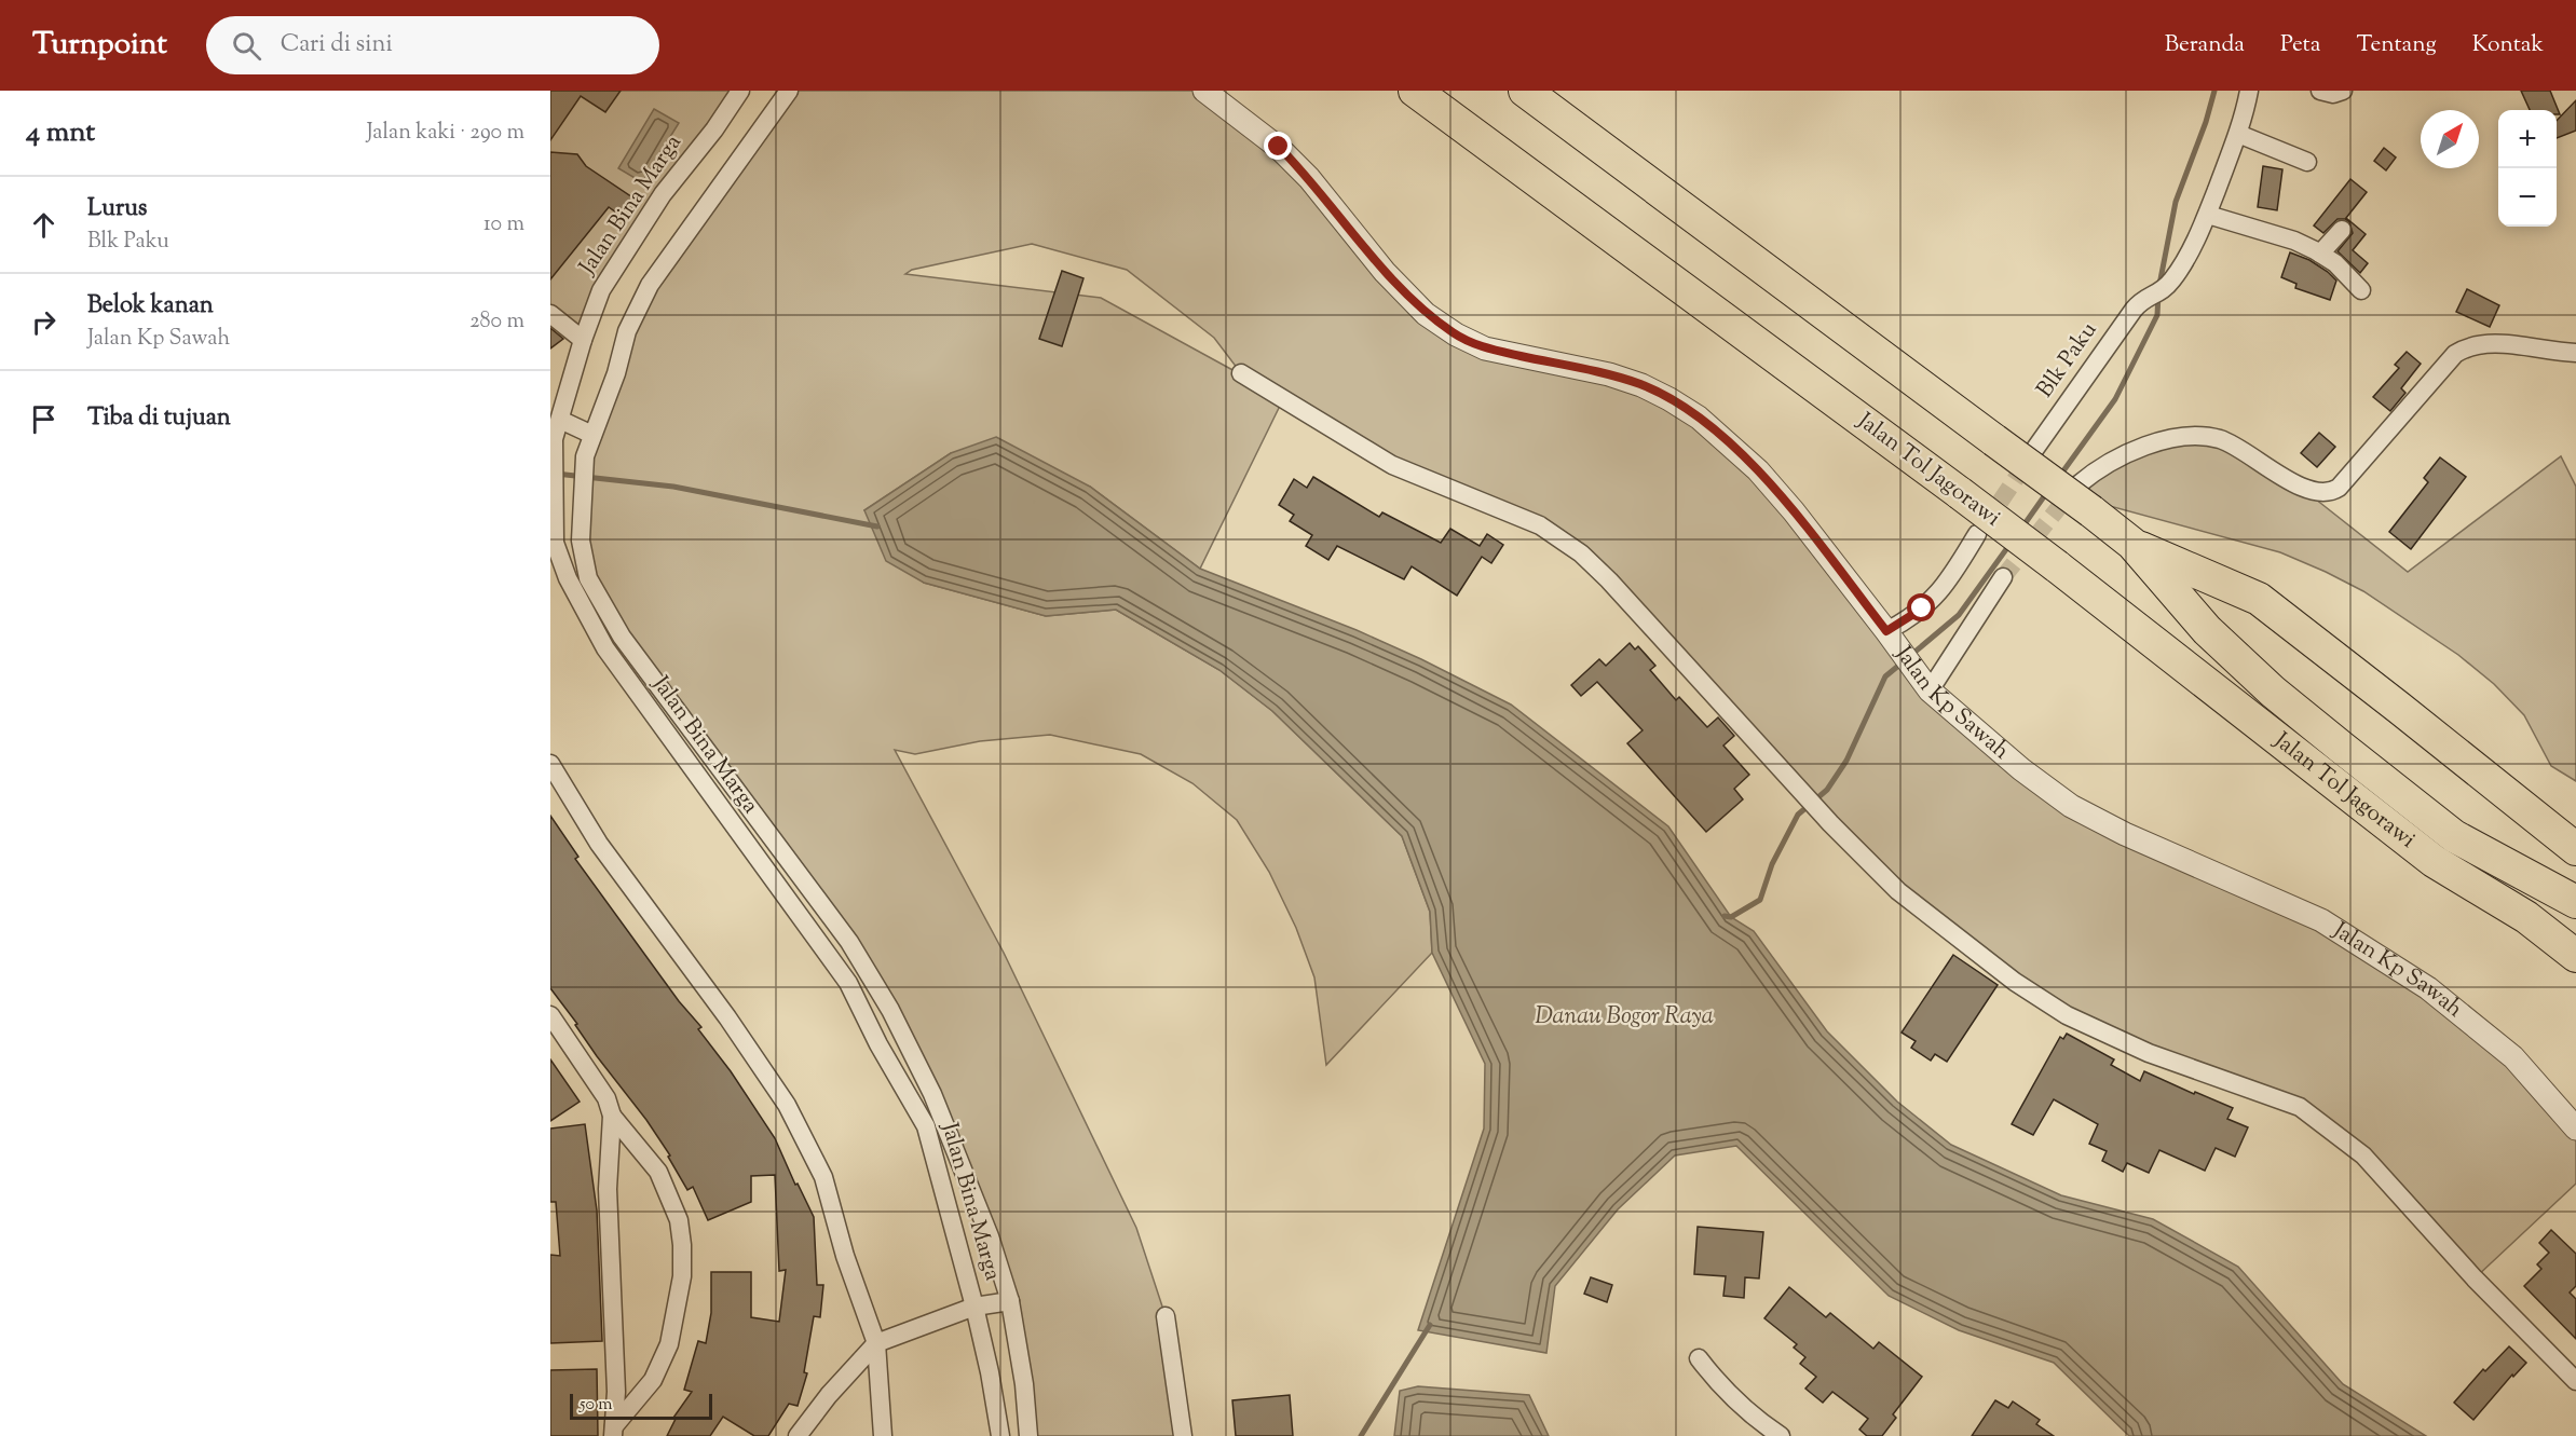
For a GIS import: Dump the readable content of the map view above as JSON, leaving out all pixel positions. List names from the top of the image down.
{
  "streets": {
    "highway": ["Jalan Tol Jagorawi"],
    "street": ["Jalan Bina Marga", "Blk Paku", "Jalan Kp Sawah"]
  },
  "water": ["Danau Bogor Raya"],
  "scale_bar": "50 m",
  "north": "top right",
  "page": {
    "header": "Turnpoint",
    "search": "Cari di sini",
    "nav": [
      "Beranda",
      "Peta",
      "Tentang",
      "Kontak"
    ],
    "heading": ["4 mnt", "Jalan kaki · 290 m"],
    "map_buttons": ["+", "−"],
    "list": [
      ["Lurus", "Blk Paku", "10 m"],
      ["Belok kanan", "Jalan Kp Sawah", "280 m"],
      "Tiba di tujuan"
    ],
    "scale": "50 m"
  }
}
